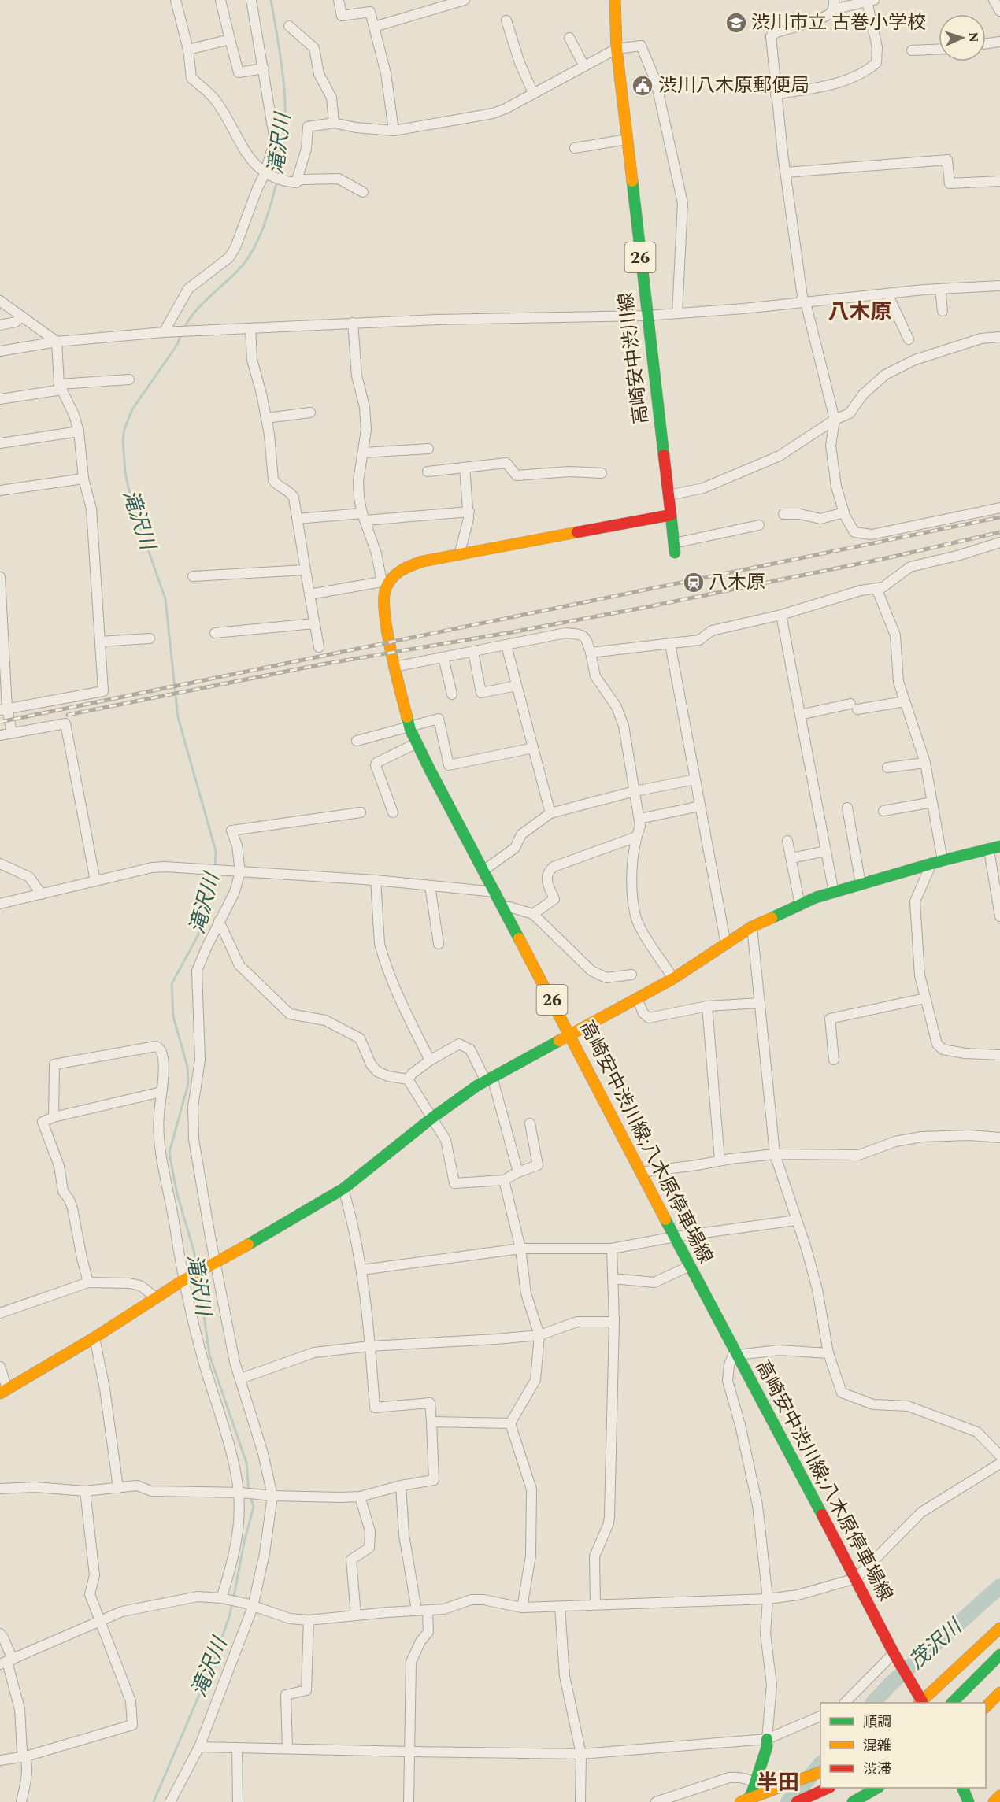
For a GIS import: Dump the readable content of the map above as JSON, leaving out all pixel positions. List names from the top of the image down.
{
  "streets": {
    "main road": ["26", "高崎安中渋川線", "高崎安中渋川線;八木原停車場線"]
  },
  "districts": ["八木原", "半田"],
  "water": ["滝沢川", "茂沢川"],
  "places": {
    "school or university": ["渋川市立 古巻小学校"],
    "public building": ["渋川八木原郵便局"],
    "station": ["八木原"]
  },
  "legend": ["順調", "混雑", "渋滞"],
  "north": "right"
}
